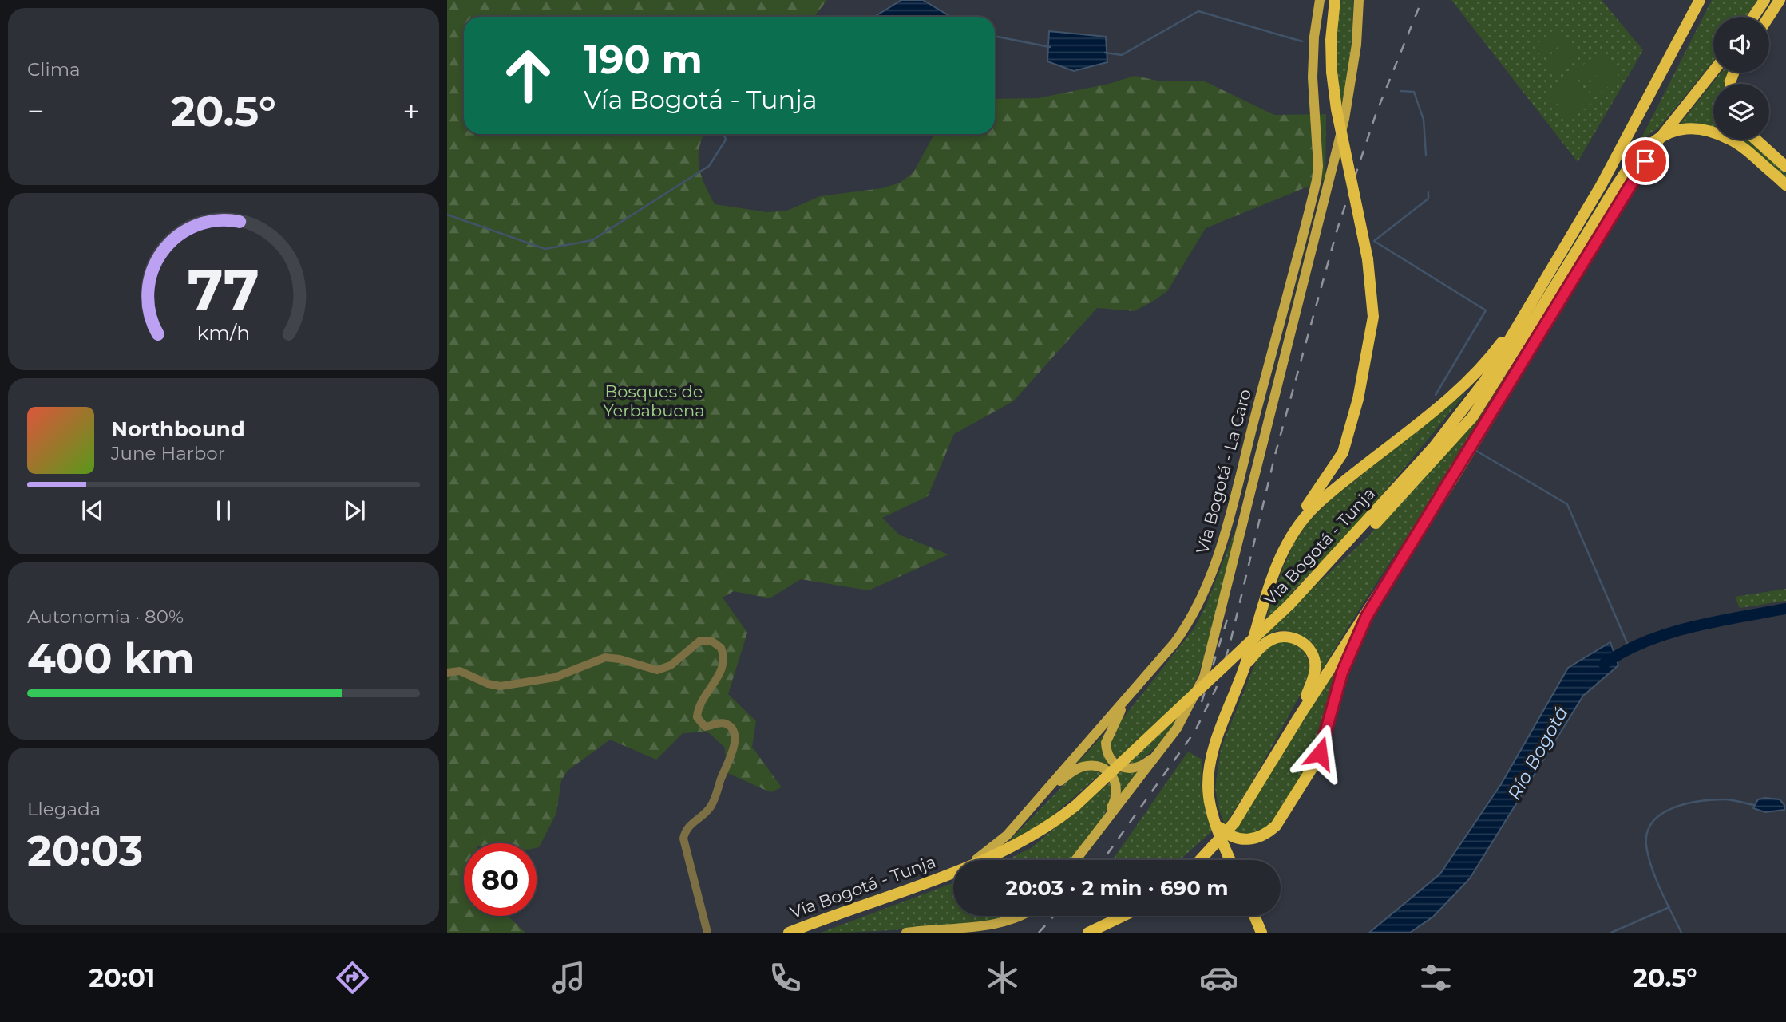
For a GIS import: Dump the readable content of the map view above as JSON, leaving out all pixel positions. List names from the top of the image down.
{
  "streets": {
    "highway": ["Vía Bogotá - Tunja"],
    "main road": ["Vía Bogotá - La Caro"]
  },
  "water": ["Río Bogotá"],
  "parks": ["Bosques de Yerbabuena"],
  "page": {
    "tile": [
      "Clima",
      ["Autonomía · 80%", "400 km"],
      ["Llegada", "20:03"]
    ],
    "turn": ["190 m", "Vía Bogotá - Tunja"],
    "heat": ["−", "20.5°", "+"],
    "song": ["Northbound", "June Harbor"],
    "limit": "80",
    "trip": "20:03 · 2 min · 690 m",
    "tabs": ["20:01", "20.5°"],
    "gauge": ["77", "km/h"]
  }
}
